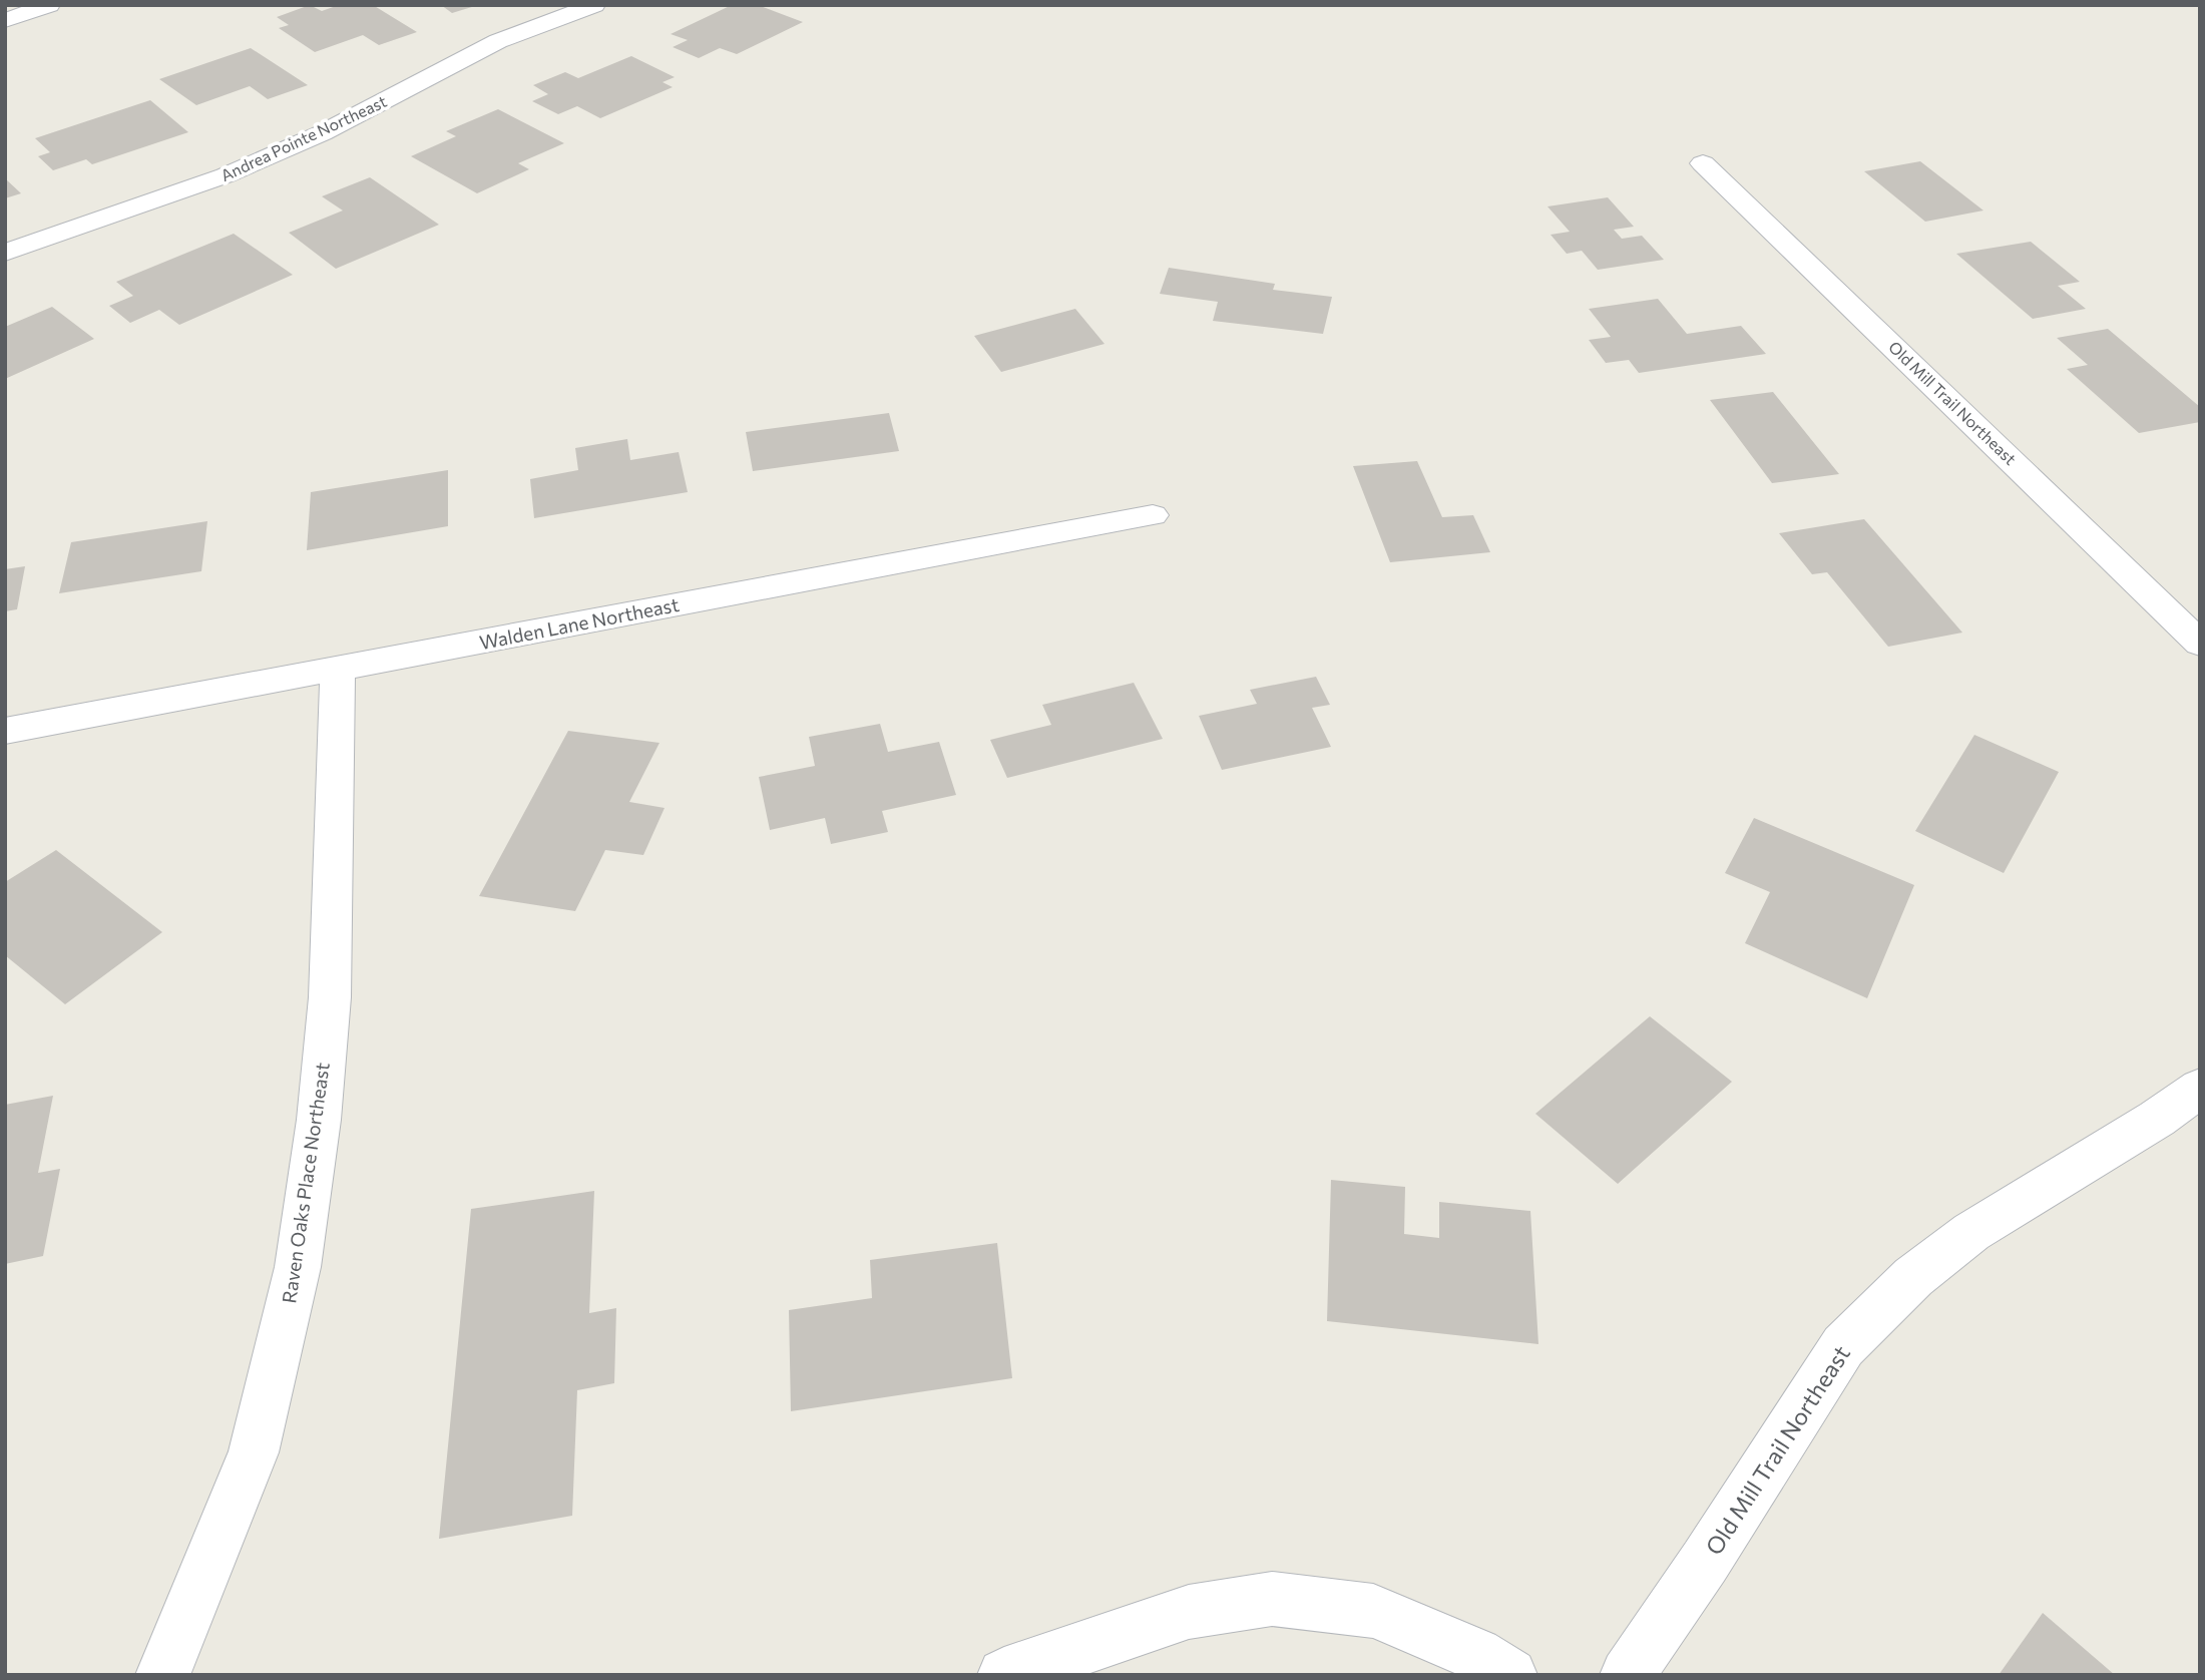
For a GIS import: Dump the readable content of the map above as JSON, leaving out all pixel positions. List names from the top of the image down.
{
  "streets": {
    "street": [
      "Andrea Pointe Northeast",
      "Old Mill Trail Northeast",
      "Walden Lane Northeast",
      "Raven Oaks Place Northeast"
    ]
  },
  "crossings": [
    ["Walden Lane Northeast", "Raven Oaks Place Northeast"]
  ]
}
